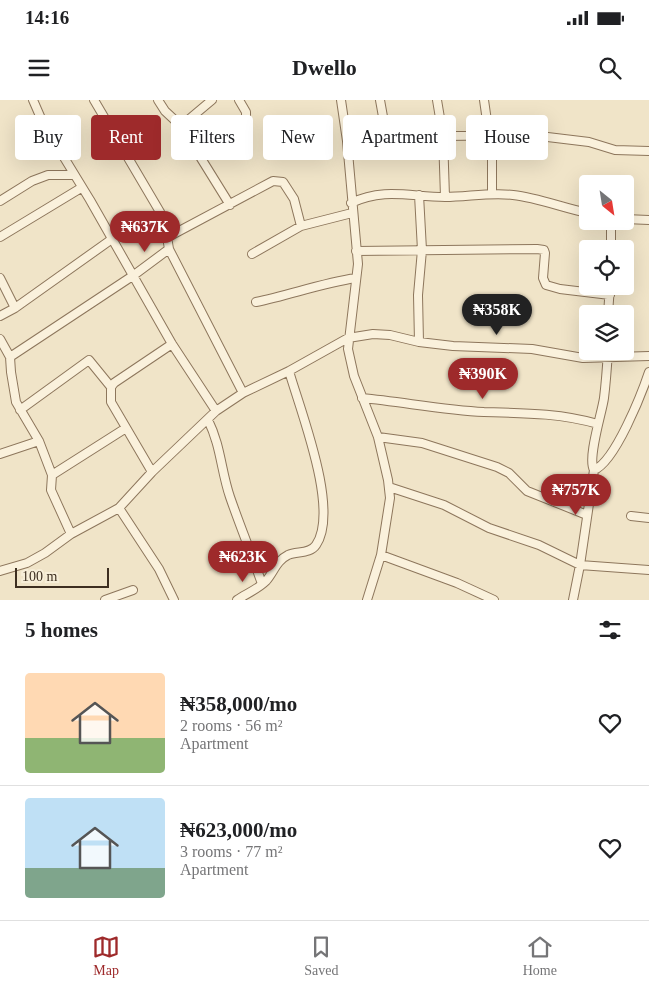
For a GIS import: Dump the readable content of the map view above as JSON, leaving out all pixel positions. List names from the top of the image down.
{
  "scale_bar": "100 m",
  "north": "bottom right",
  "page": {
    "status": "14:16",
    "header": "Dwello",
    "chip": [
      "Buy",
      "Rent",
      "Filters",
      "New",
      "Apartment",
      "House"
    ],
    "price": [
      "₦637K",
      "₦358K",
      "₦390K",
      "₦757K",
      "₦623K"
    ],
    "scale": "100 m",
    "heading": "5 homes",
    "list": [
      {
        "name": "₦358,000/mo",
        "note": "2 rooms · 56 m² · Apartment"
      },
      {
        "name": "₦623,000/mo",
        "note": "3 rooms · 77 m² · Apartment"
      }
    ],
    "tabs": ["Map", "Saved", "Home"]
  }
}
